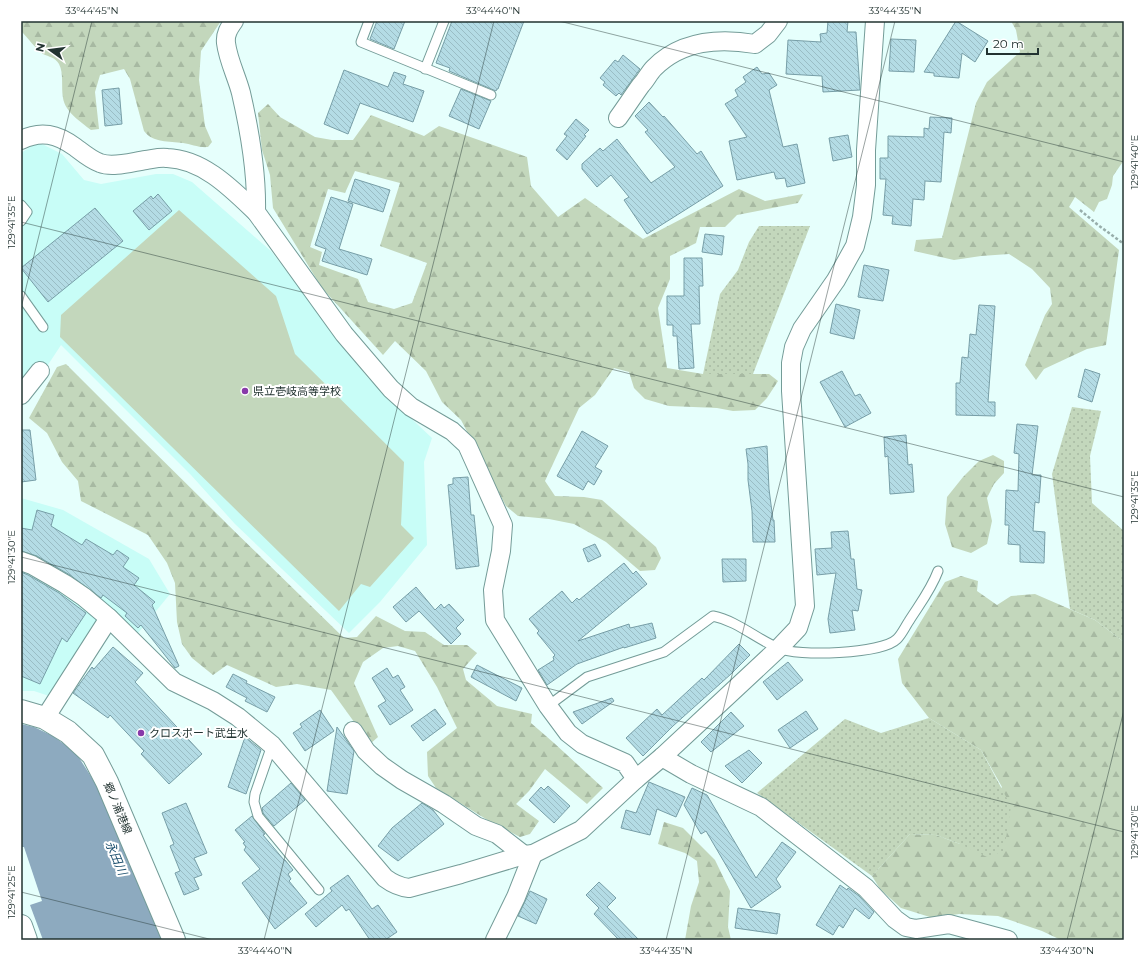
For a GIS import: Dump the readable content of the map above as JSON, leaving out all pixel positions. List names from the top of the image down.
{
  "streets": {
    "main road": ["郷ノ浦港線"]
  },
  "water": ["永田川"],
  "places": ["県立壱岐高等学校", "クロスポート武生水"],
  "scale_bar": "20 m",
  "north": "left",
  "coordinates": [
    "33°44'45\"N",
    "33°44'40\"N",
    "33°44'35\"N",
    "129°41'40\"E",
    "129°41'35\"E",
    "129°41'30\"E",
    "129°41'25\"E",
    "33°44'30\"N"
  ]
}
